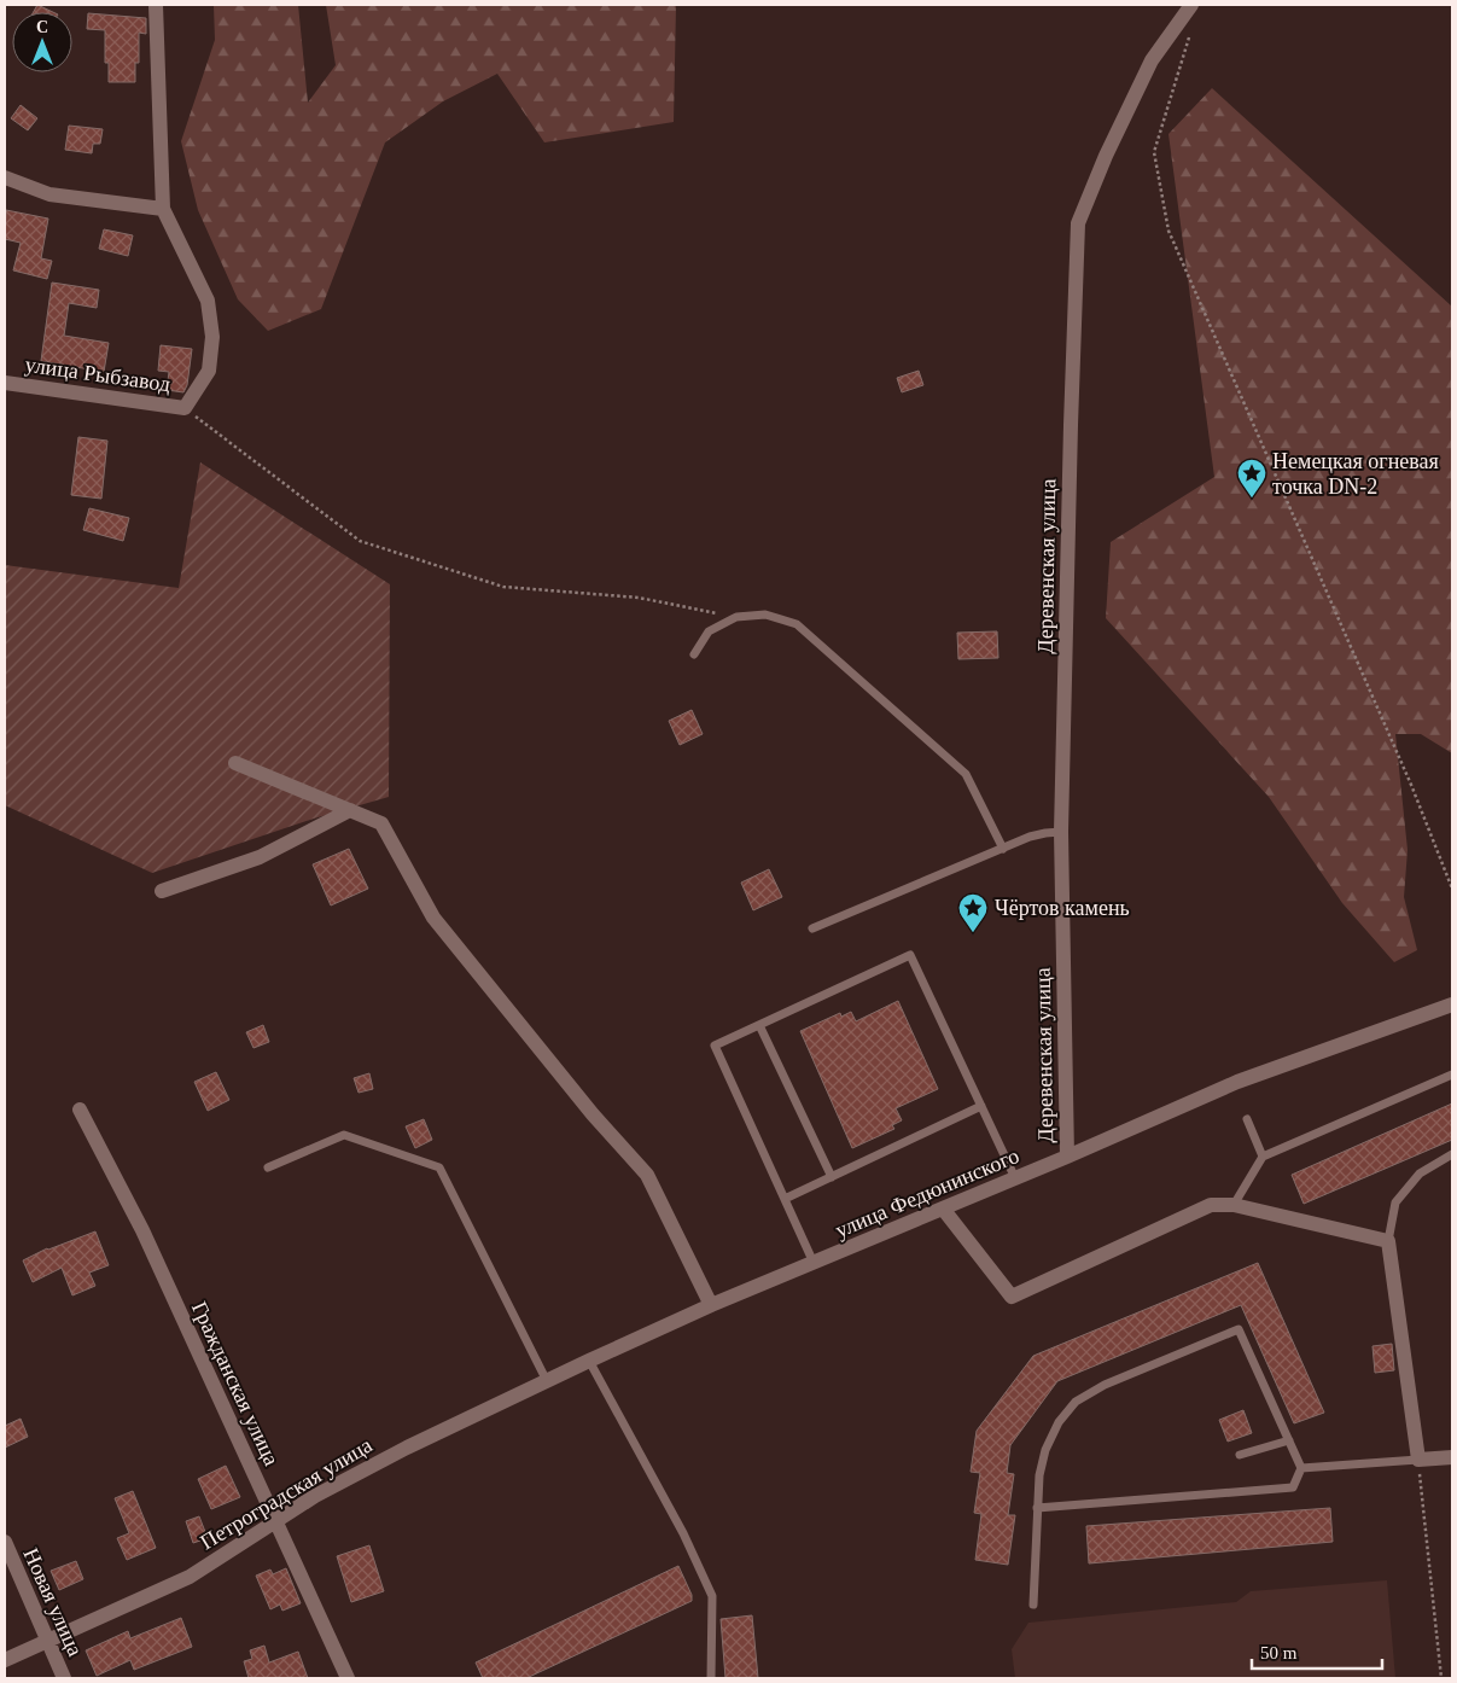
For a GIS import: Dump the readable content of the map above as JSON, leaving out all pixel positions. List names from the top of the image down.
{
  "streets": {
    "street": [
      "улица Рыбзавод",
      "Деревенская улица",
      "улица Федюнинского",
      "Гражданская улица",
      "Петроградская улица",
      "Новая улица"
    ]
  },
  "crossings": [
    ["Деревенская улица", "улица Федюнинского"],
    ["улица Федюнинского", "Петроградская улица"],
    ["Гражданская улица", "Петроградская улица"],
    ["Петроградская улица", "Новая улица"]
  ],
  "places": {
    "place": ["Немецкая огневая точка DN-2", "Чёртов камень"]
  },
  "scale_bar": "50 m",
  "north": "top"
}
